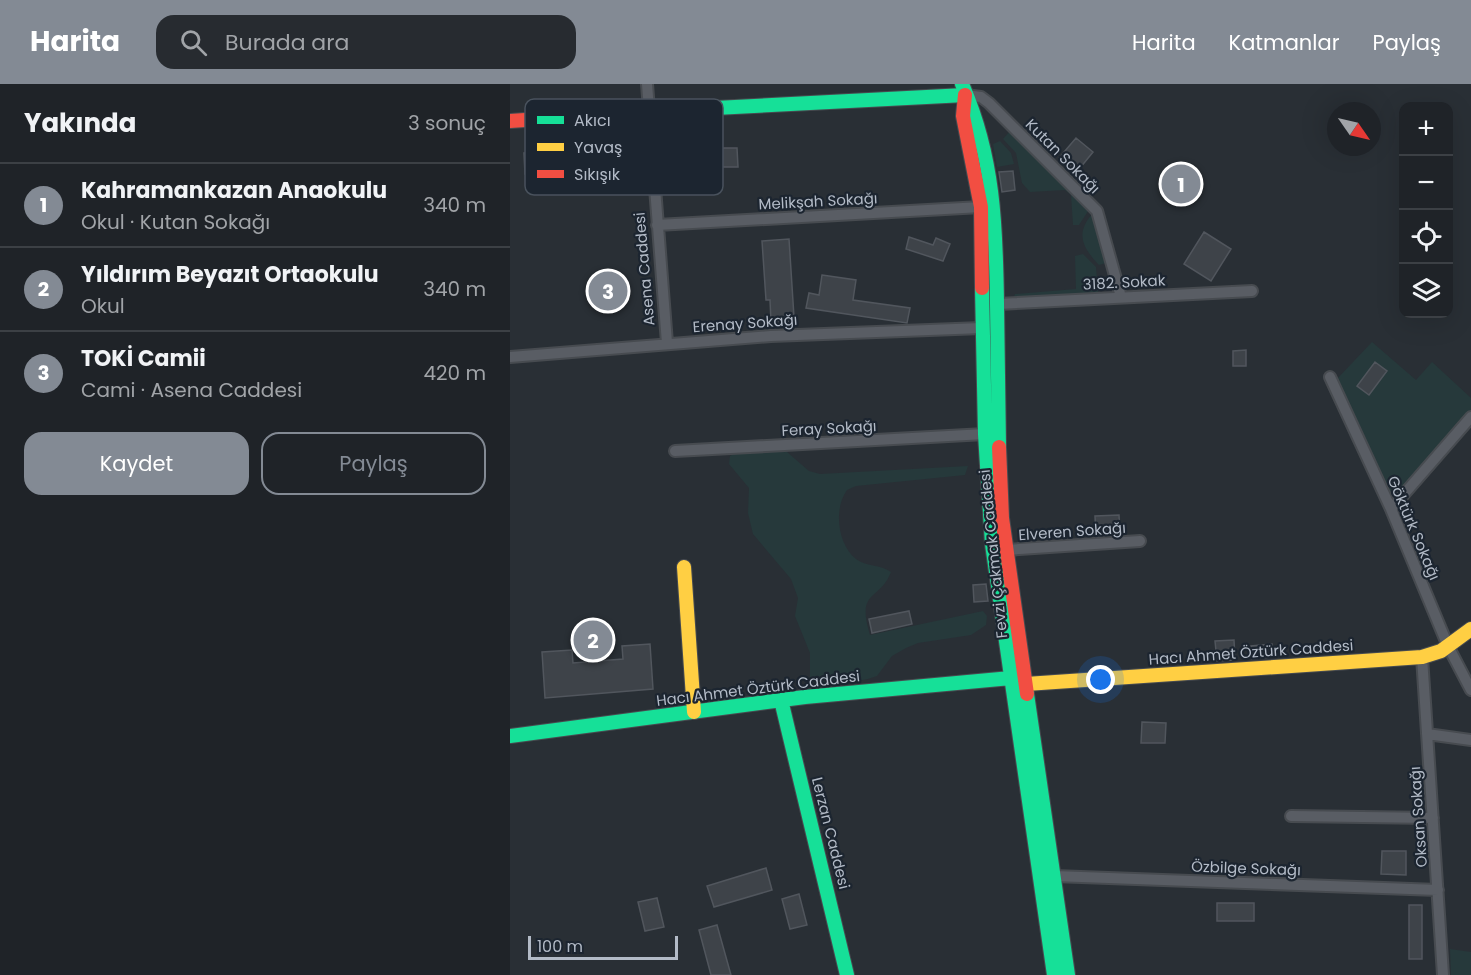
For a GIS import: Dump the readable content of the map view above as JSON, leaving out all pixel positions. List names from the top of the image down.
{
  "streets": {
    "street": [
      "Kutan Sokağı",
      "Melikşah Sokağı",
      "Asena Caddesi",
      "3182. Sokak",
      "Erenay Sokağı",
      "Feray Sokağı",
      "Göktürk Sokağı",
      "Elveren Sokağı",
      "Fevzi Çakmak Caddesi",
      "Hacı Ahmet Öztürk Caddesi",
      "Oksan Sokağı",
      "Lerzan Caddesi",
      "Özbilge Sokağı"
    ]
  },
  "crossings": [
    ["Kutan Sokağı", "3182. Sokak"],
    ["Kutan Sokağı", "Fevzi Çakmak Caddesi"],
    ["Melikşah Sokağı", "Asena Caddesi"],
    ["Melikşah Sokağı", "Fevzi Çakmak Caddesi"],
    ["Asena Caddesi", "Erenay Sokağı"],
    ["3182. Sokak", "Fevzi Çakmak Caddesi"],
    ["Erenay Sokağı", "Fevzi Çakmak Caddesi"],
    ["Feray Sokağı", "Fevzi Çakmak Caddesi"],
    ["Göktürk Sokağı", "Hacı Ahmet Öztürk Caddesi"],
    ["Elveren Sokağı", "Fevzi Çakmak Caddesi"],
    ["Fevzi Çakmak Caddesi", "Hacı Ahmet Öztürk Caddesi"],
    ["Fevzi Çakmak Caddesi", "Özbilge Sokağı"],
    ["Hacı Ahmet Öztürk Caddesi", "Oksan Sokağı"],
    ["Hacı Ahmet Öztürk Caddesi", "Lerzan Caddesi"],
    ["Oksan Sokağı", "Özbilge Sokağı"]
  ],
  "legend": ["Akıcı", "Yavaş", "Sıkışık"],
  "scale_bar": "100 m",
  "north": "bottom right",
  "page": {
    "header": "Harita",
    "search": "Burada ara",
    "nav": ["Harita", "Katmanlar", "Paylaş"],
    "heading": ["Yakında", "3 sonuç"],
    "map_buttons": ["+", "−"],
    "list": [
      {
        "mark": "1",
        "name": "Kahramankazan Anaokulu",
        "note": "Okul · Kutan Sokağı",
        "value": "340 m"
      },
      {
        "mark": "2",
        "name": "Yıldırım Beyazıt Ortaokulu",
        "note": "Okul",
        "value": "340 m"
      },
      {
        "mark": "3",
        "name": "TOKİ Camii",
        "note": "Cami · Asena Caddesi",
        "value": "420 m"
      }
    ],
    "pins": ["1", "3", "2"],
    "buttons": ["Kaydet", "Paylaş"],
    "scale": "100 m"
  }
}
